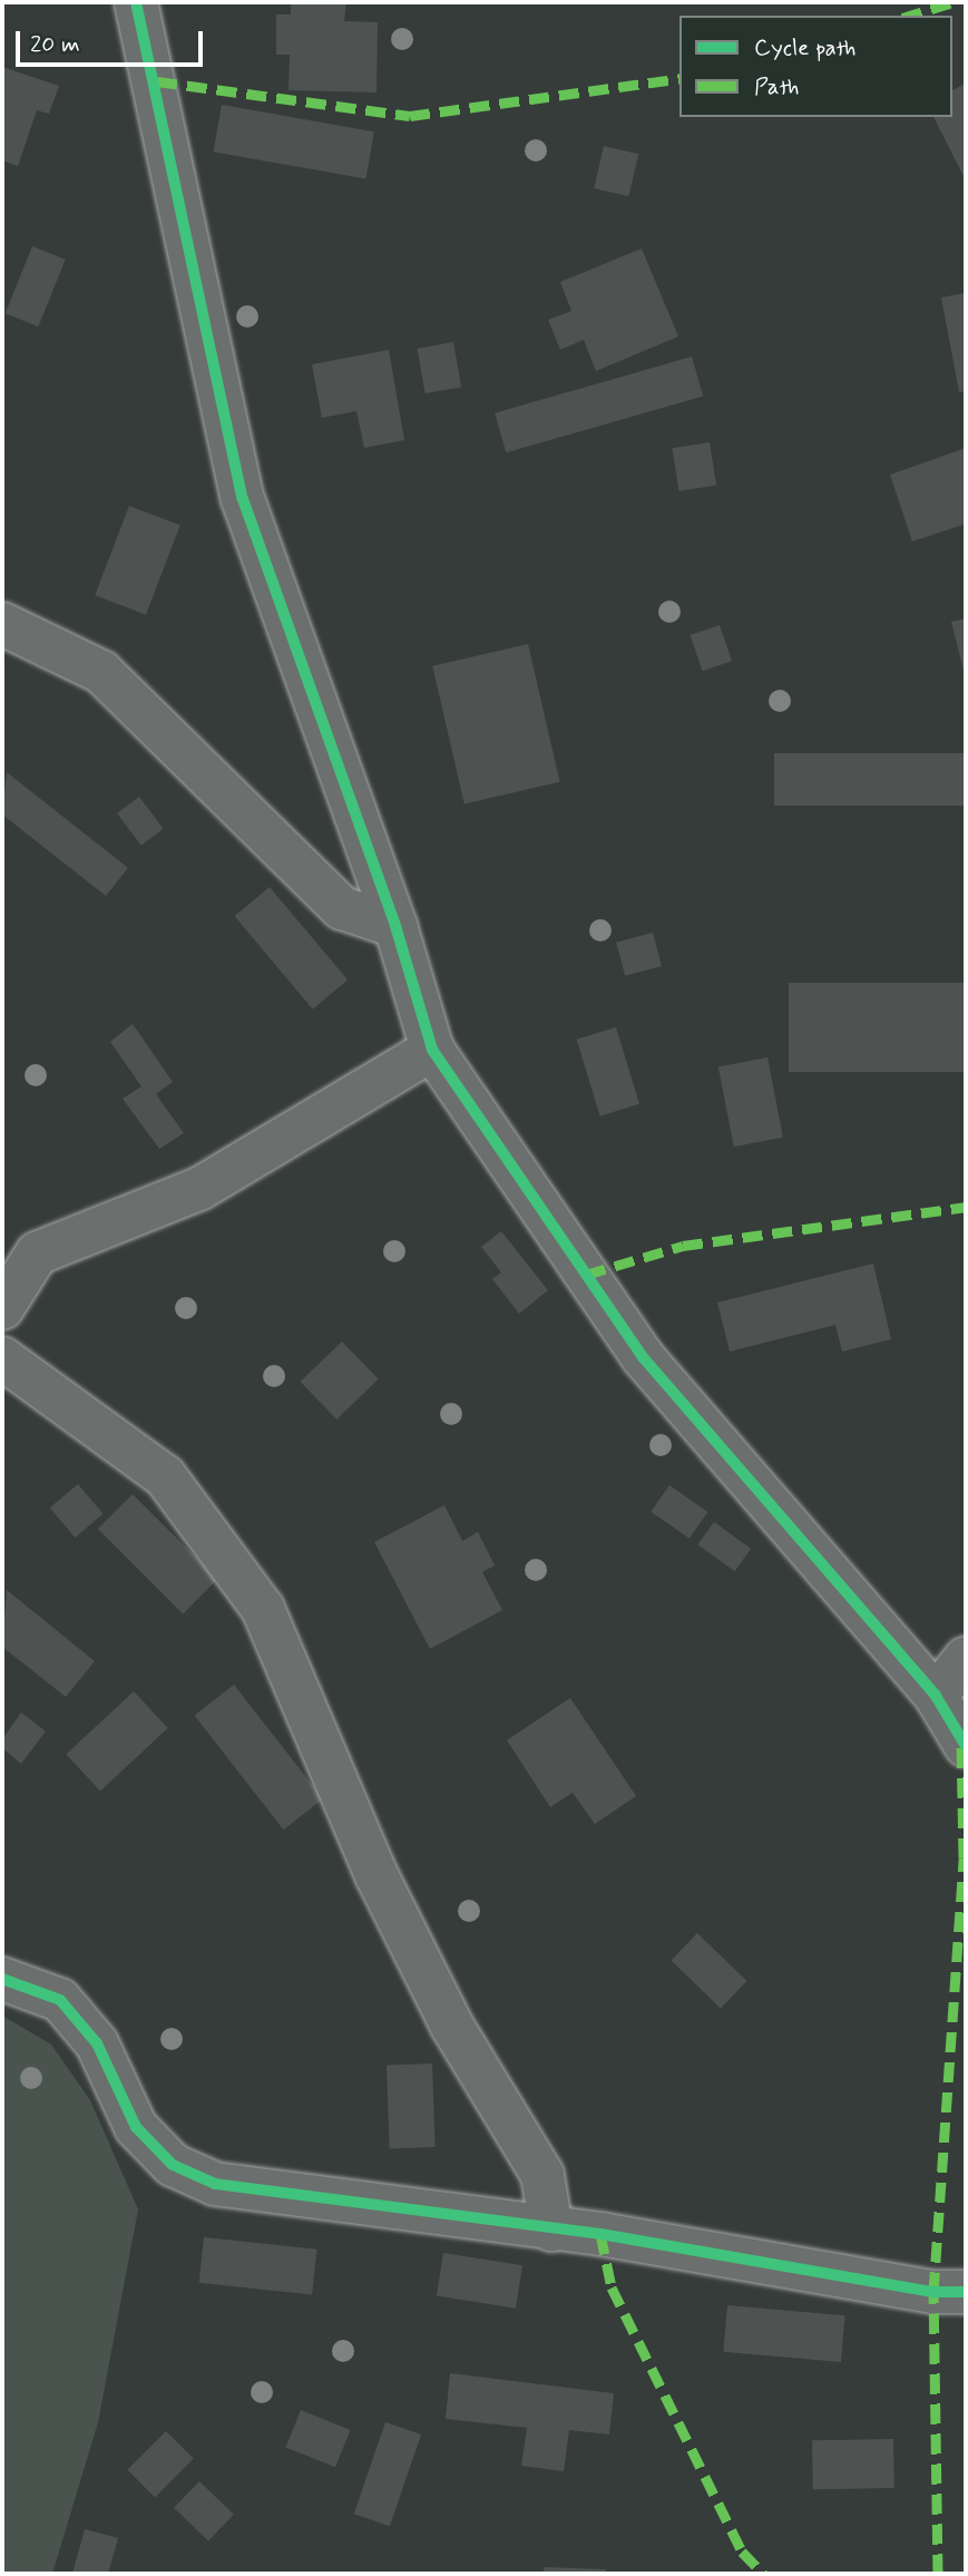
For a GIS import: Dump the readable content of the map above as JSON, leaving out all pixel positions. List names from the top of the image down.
{
  "legend": ["Cycle path", "Path"],
  "scale_bar": "20 m"
}
